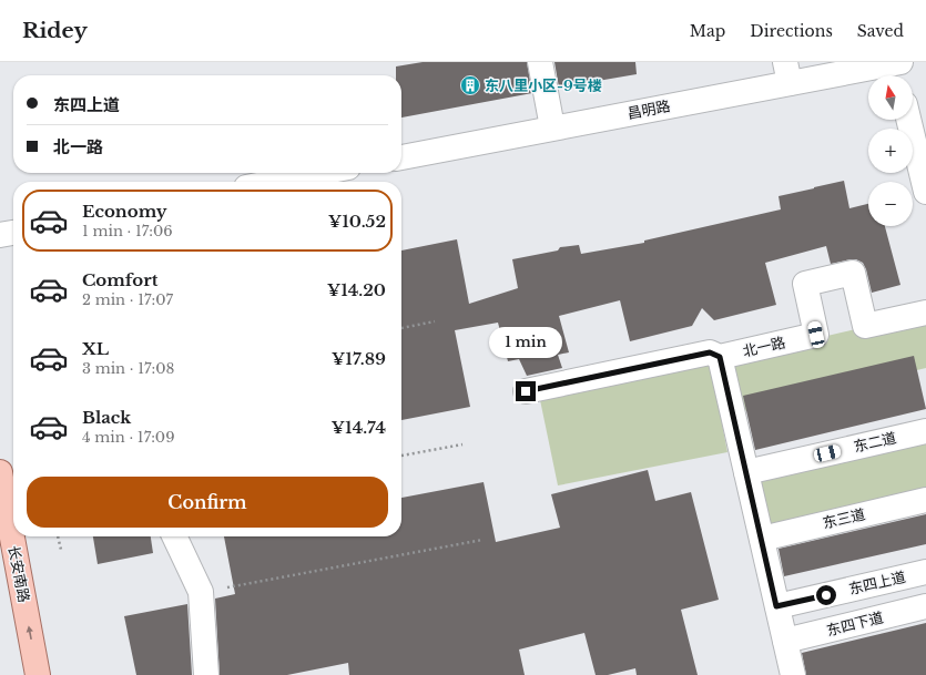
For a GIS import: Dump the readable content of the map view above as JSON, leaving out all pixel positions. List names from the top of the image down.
{
  "streets": {
    "main road": ["长安南路"],
    "street": [
      "昌明路",
      "北一路",
      "东二道",
      "东三道",
      "东四上道",
      "东四下道"
    ]
  },
  "one_way": ["长安南路"],
  "places": {
    "building": ["东八里小区-9号楼"]
  },
  "north": "top",
  "page": {
    "header": "Ridey",
    "nav": ["Map", "Directions", "Saved"],
    "map_buttons": ["+", "−"],
    "banner": ["东四上道", "北一路"],
    "list": [
      {
        "name": "Economy",
        "note": "1 min · 17:06",
        "value": "¥10.52"
      },
      {
        "name": "Comfort",
        "note": "2 min · 17:07",
        "value": "¥14.20"
      },
      {
        "name": "XL",
        "note": "3 min · 17:08",
        "value": "¥17.89"
      },
      {
        "name": "Black",
        "note": "4 min · 17:09",
        "value": "¥14.74"
      }
    ],
    "bubble": "1 min",
    "buttons": "Confirm"
  }
}
